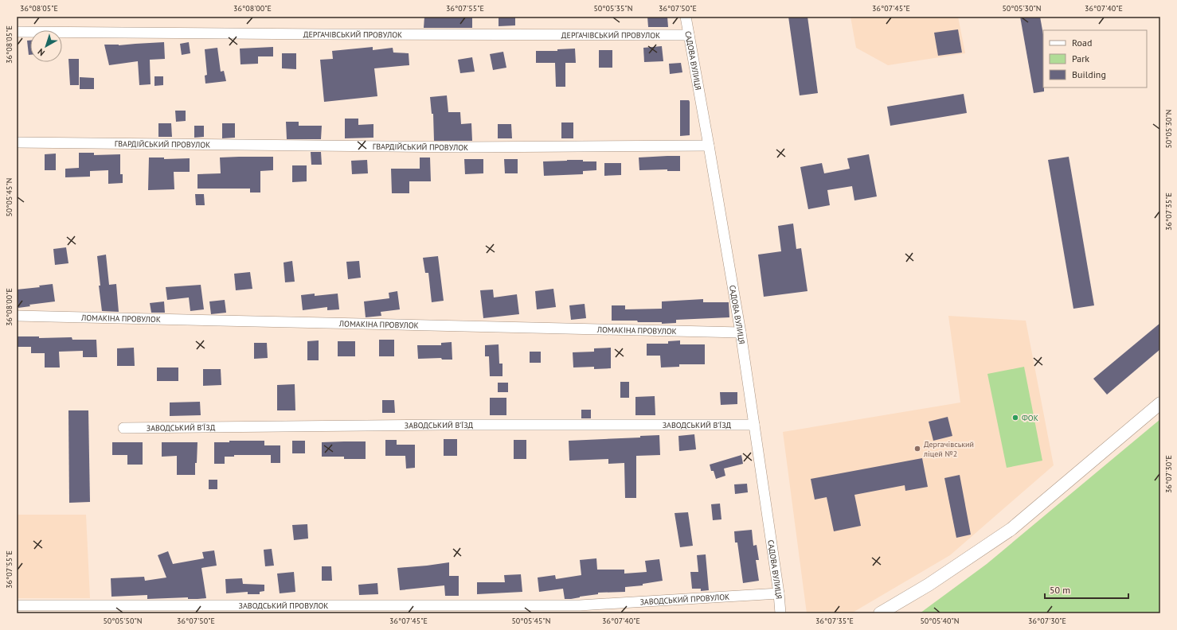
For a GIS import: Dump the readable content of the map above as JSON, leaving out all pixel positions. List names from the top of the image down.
{
  "streets": {
    "street": [
      "ДЕРГАЧІВСЬКИЙ ПРОВУЛОК",
      "САДОВА ВУЛИЦЯ",
      "ГВАРДІЙСЬКИЙ ПРОВУЛОК",
      "ЛОМАКІНА ПРОВУЛОК",
      "ЗАВОДСЬКИЙ В’ЇЗД",
      "ЗАВОДСЬКИЙ ПРОВУЛОК"
    ]
  },
  "crossings": [
    ["ДЕРГАЧІВСЬКИЙ ПРОВУЛОК", "САДОВА ВУЛИЦЯ"],
    ["САДОВА ВУЛИЦЯ", "ГВАРДІЙСЬКИЙ ПРОВУЛОК"],
    ["САДОВА ВУЛИЦЯ", "ЛОМАКІНА ПРОВУЛОК"],
    ["САДОВА ВУЛИЦЯ", "ЗАВОДСЬКИЙ В’ЇЗД"],
    ["САДОВА ВУЛИЦЯ", "ЗАВОДСЬКИЙ ПРОВУЛОК"]
  ],
  "places": ["ФОК", "Дергачівський ліцей №2"],
  "legend": ["Road", "Park", "Building"],
  "scale_bar": "50 m",
  "north": "bottom left",
  "coordinates": [
    "36°08'05\"E",
    "36°08'00\"E",
    "36°07'55\"E",
    "50°05'35\"N",
    "36°07'50\"E",
    "36°07'45\"E",
    "50°05'30\"N",
    "36°07'40\"E",
    "50°05'45\"N",
    "36°07'35\"E",
    "36°07'30\"E",
    "50°05'50\"N",
    "50°05'40\"N"
  ]
}
